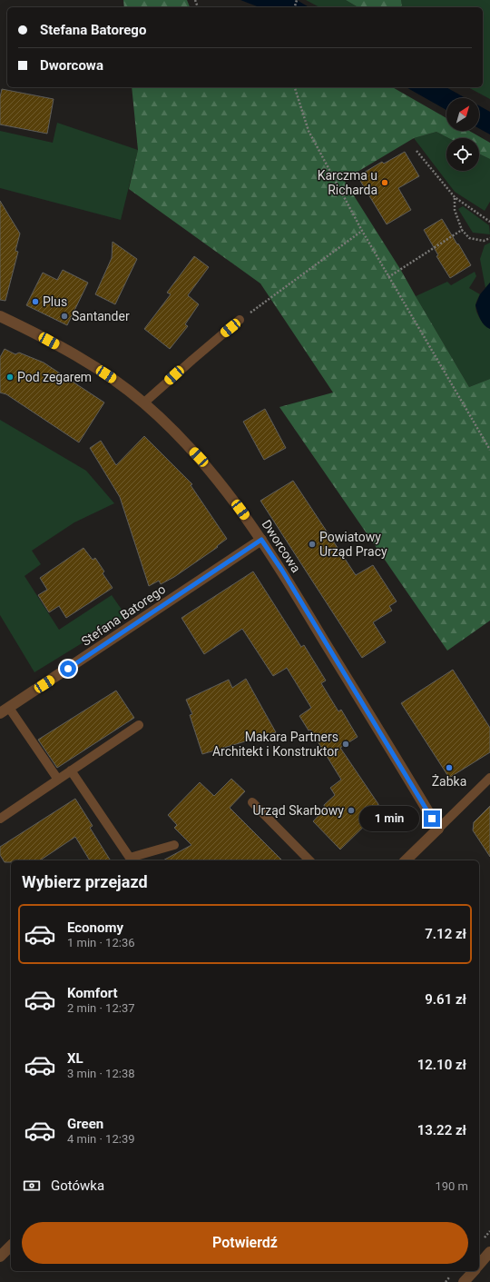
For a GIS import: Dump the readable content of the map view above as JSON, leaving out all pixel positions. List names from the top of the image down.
{
  "streets": {
    "street": ["Dworcowa", "Stefana Batorego"]
  },
  "crossings": [
    ["Dworcowa", "Stefana Batorego"]
  ],
  "places": [
    "Karczma u Richarda",
    "Plus",
    "Santander",
    "Pod zegarem",
    "Powiatowy Urząd Pracy",
    "Makara Partners Architekt i Konstruktor",
    "Żabka",
    "Urząd Skarbowy"
  ],
  "north": "top right",
  "page": {
    "banner": ["Stefana Batorego", "Dworcowa"],
    "bubble": "1 min",
    "heading": "Wybierz przejazd",
    "list": [
      {
        "name": "Economy",
        "note": "1 min · 12:36",
        "value": "7.12 zł"
      },
      {
        "name": "Komfort",
        "note": "2 min · 12:37",
        "value": "9.61 zł"
      },
      {
        "name": "XL",
        "note": "3 min · 12:38",
        "value": "12.10 zł"
      },
      {
        "name": "Green",
        "note": "4 min · 12:39",
        "value": "13.22 zł"
      }
    ],
    "pay": ["Gotówka", "190 m"],
    "buttons": "Potwierdź"
  }
}
